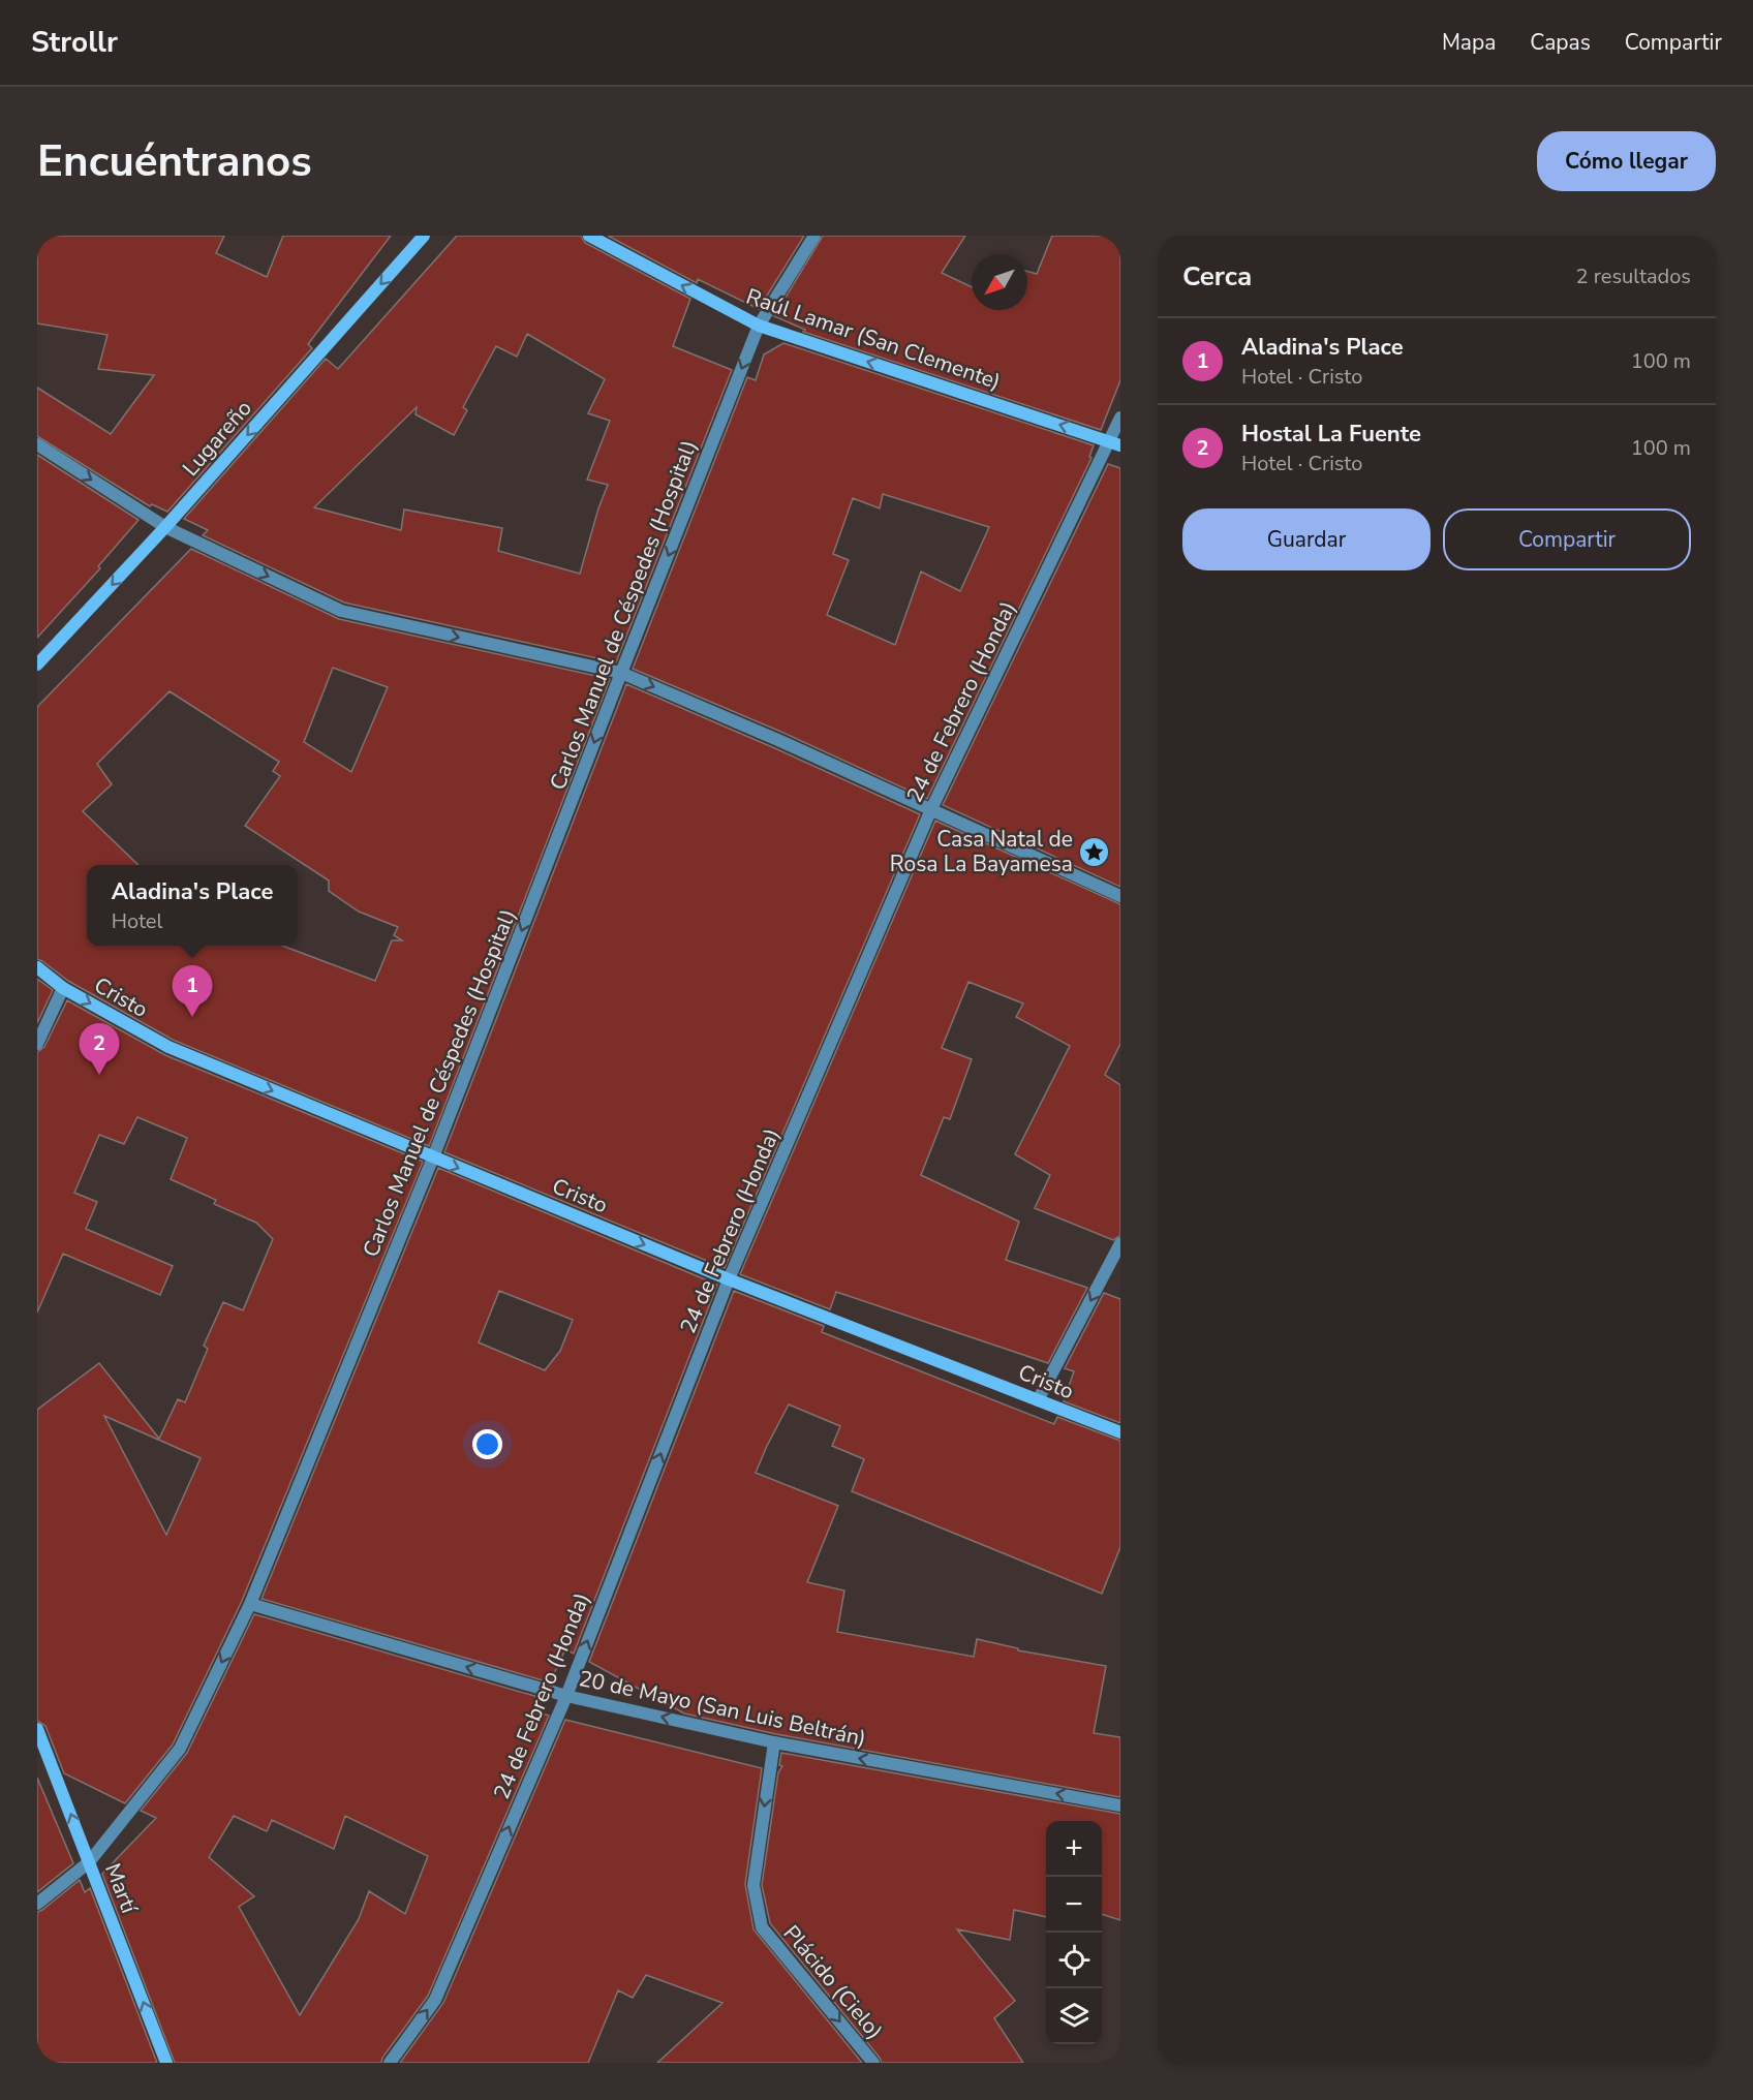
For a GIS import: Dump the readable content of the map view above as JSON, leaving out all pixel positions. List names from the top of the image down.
{
  "streets": {
    "street": [
      "Raúl Lamar (San Clemente)",
      "Lugareño",
      "Carlos Manuel de Céspedes (Hospital)",
      "24 de Febrero (Honda)",
      "Cristo",
      "20 de Mayo (San Luis Beltrán)",
      "Martí",
      "Plácido (Cielo)"
    ]
  },
  "crossings": [
    ["Raúl Lamar (San Clemente)", "Carlos Manuel de Céspedes (Hospital)"],
    ["Raúl Lamar (San Clemente)", "24 de Febrero (Honda)"],
    ["Carlos Manuel de Céspedes (Hospital)", "Cristo"],
    ["Carlos Manuel de Céspedes (Hospital)", "20 de Mayo (San Luis Beltrán)"],
    ["Carlos Manuel de Céspedes (Hospital)", "Martí"],
    ["24 de Febrero (Honda)", "Cristo"],
    ["24 de Febrero (Honda)", "20 de Mayo (San Luis Beltrán)"],
    ["20 de Mayo (San Luis Beltrán)", "Plácido (Cielo)"]
  ],
  "one_way": [
    "Raúl Lamar (San Clemente)",
    "Lugareño",
    "Carlos Manuel de Céspedes (Hospital)",
    "24 de Febrero (Honda)",
    "Cristo",
    "20 de Mayo (San Luis Beltrán)",
    "Martí",
    "Plácido (Cielo)"
  ],
  "places": {
    "place": ["Casa Natal de Rosa La Bayamesa"]
  },
  "north": "bottom left",
  "page": {
    "header": "Strollr",
    "nav": ["Mapa", "Capas", "Compartir"],
    "buttons": [
      "Cómo llegar",
      ["Guardar", "Compartir"]
    ],
    "title": "Encuéntranos",
    "heading": ["Cerca", "2 resultados"],
    "list": [
      {
        "mark": "1",
        "name": "Aladina's Place",
        "note": "Hotel · Cristo",
        "value": "100 m"
      },
      {
        "mark": "2",
        "name": "Hostal La Fuente",
        "note": "Hotel · Cristo",
        "value": "100 m"
      }
    ],
    "popup": ["Aladina's Place", "Hotel"],
    "pins": ["1", "2"],
    "map_buttons": ["+", "−"]
  }
}
